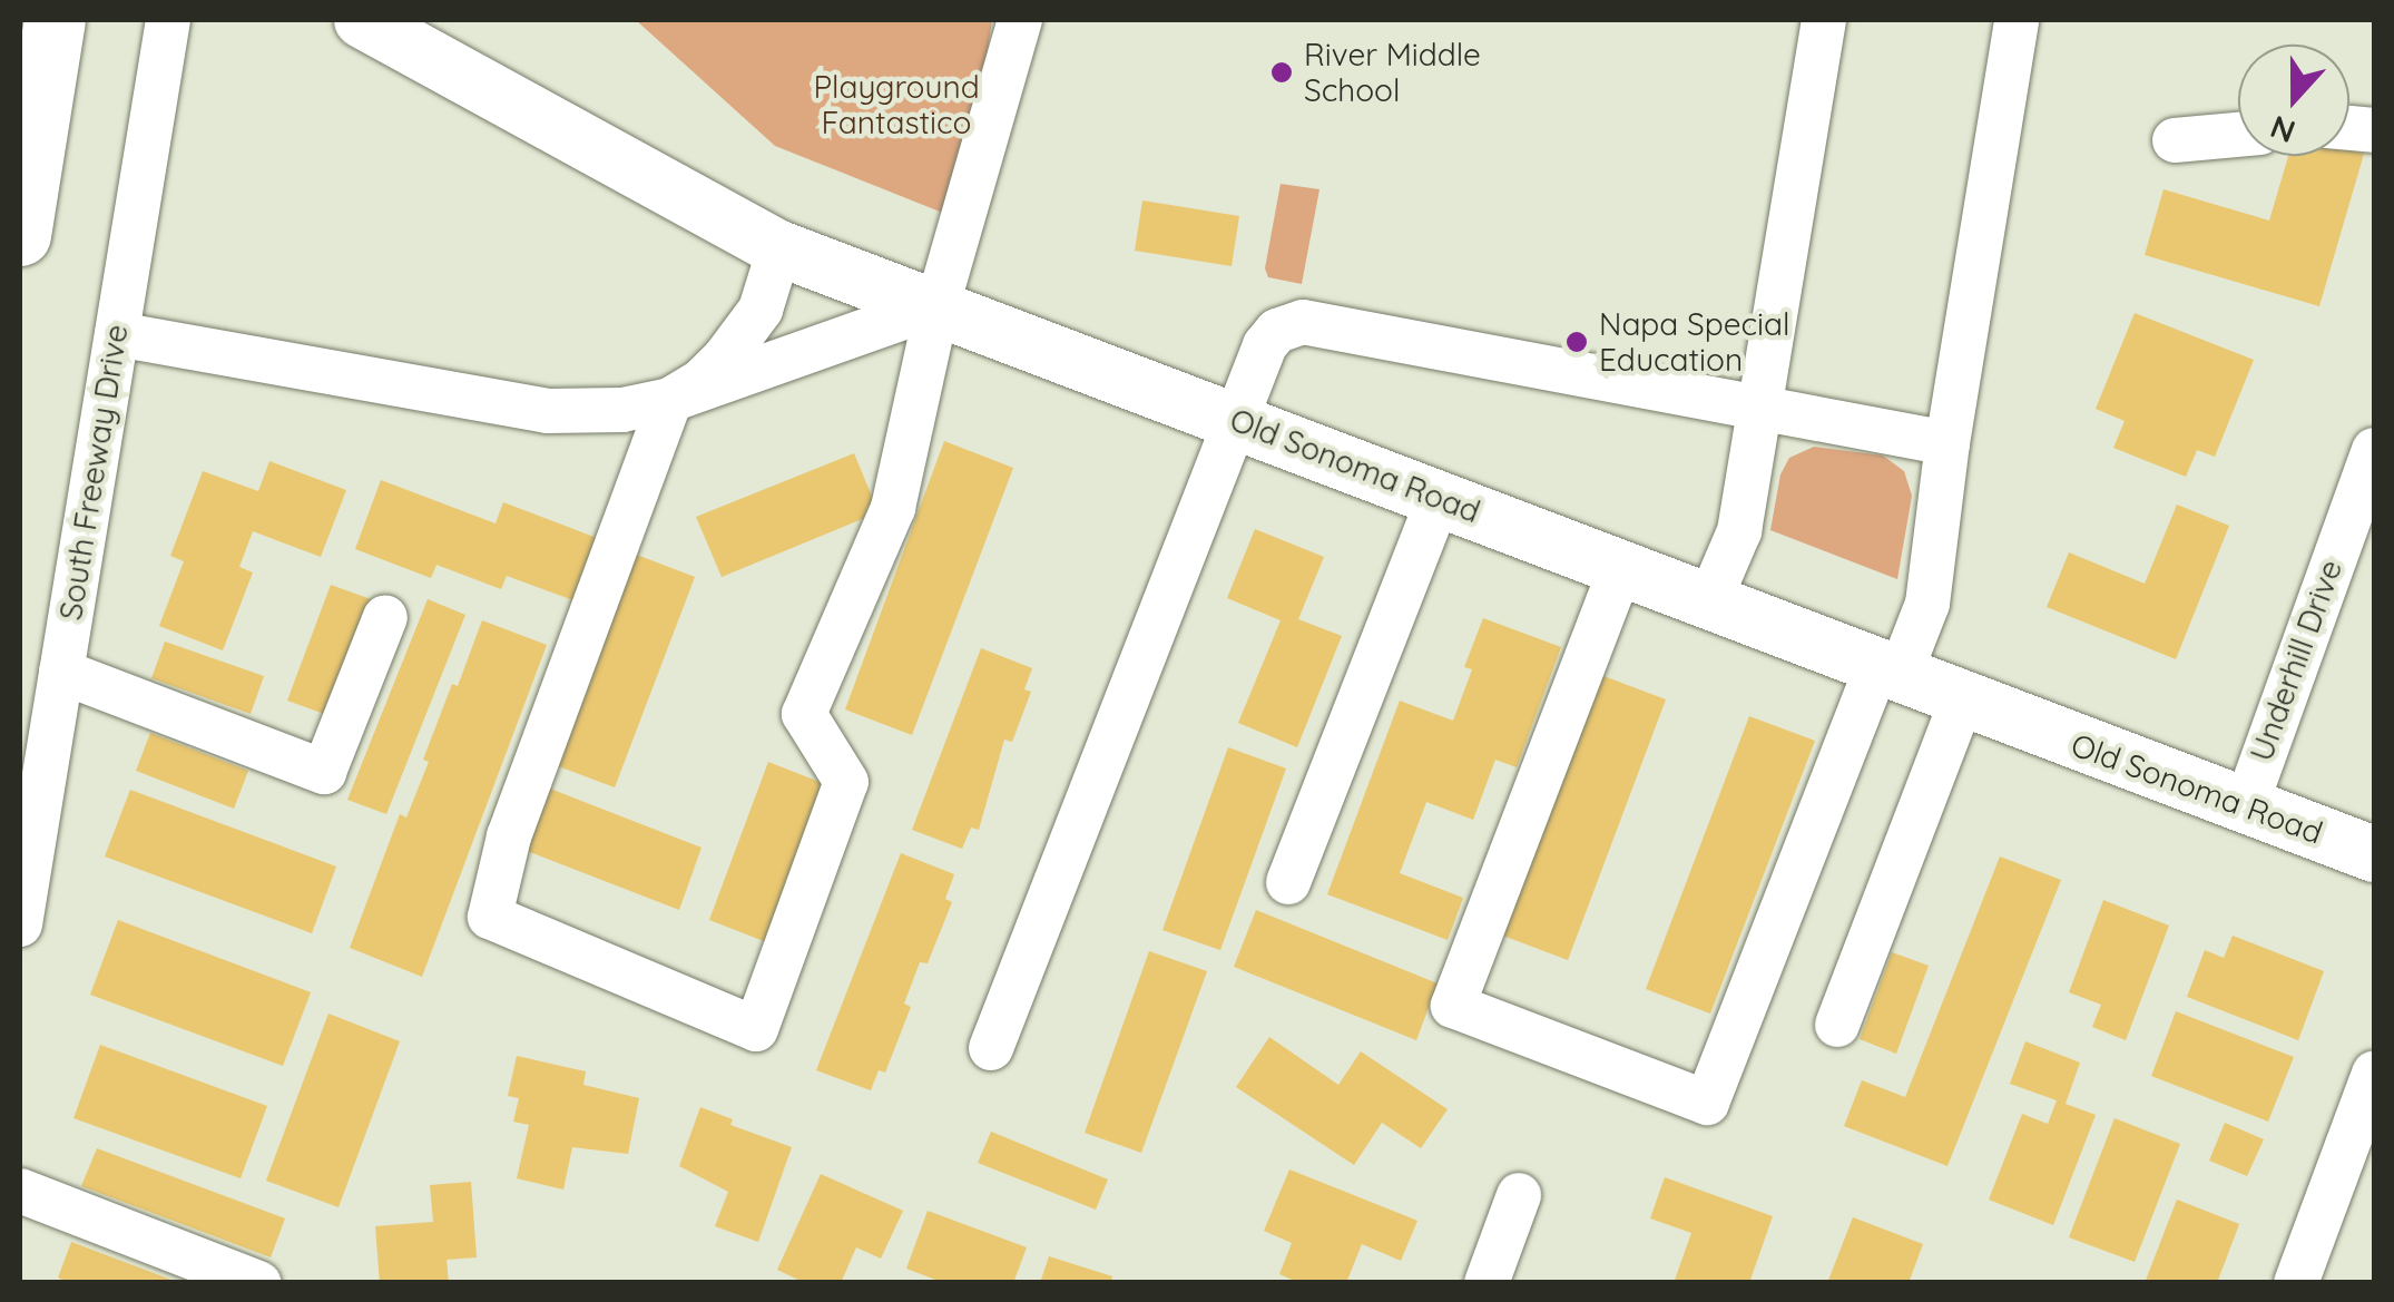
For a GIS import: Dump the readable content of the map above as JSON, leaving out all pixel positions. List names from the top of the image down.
{
  "streets": {
    "main road": ["Old Sonoma Road"],
    "street": ["South Freeway Drive", "Underhill Drive"]
  },
  "crossings": [
    ["Old Sonoma Road", "Underhill Drive"]
  ],
  "parks": ["Playground Fantastico"],
  "places": ["River Middle School", "Napa Special Education"],
  "north": "bottom"
}
